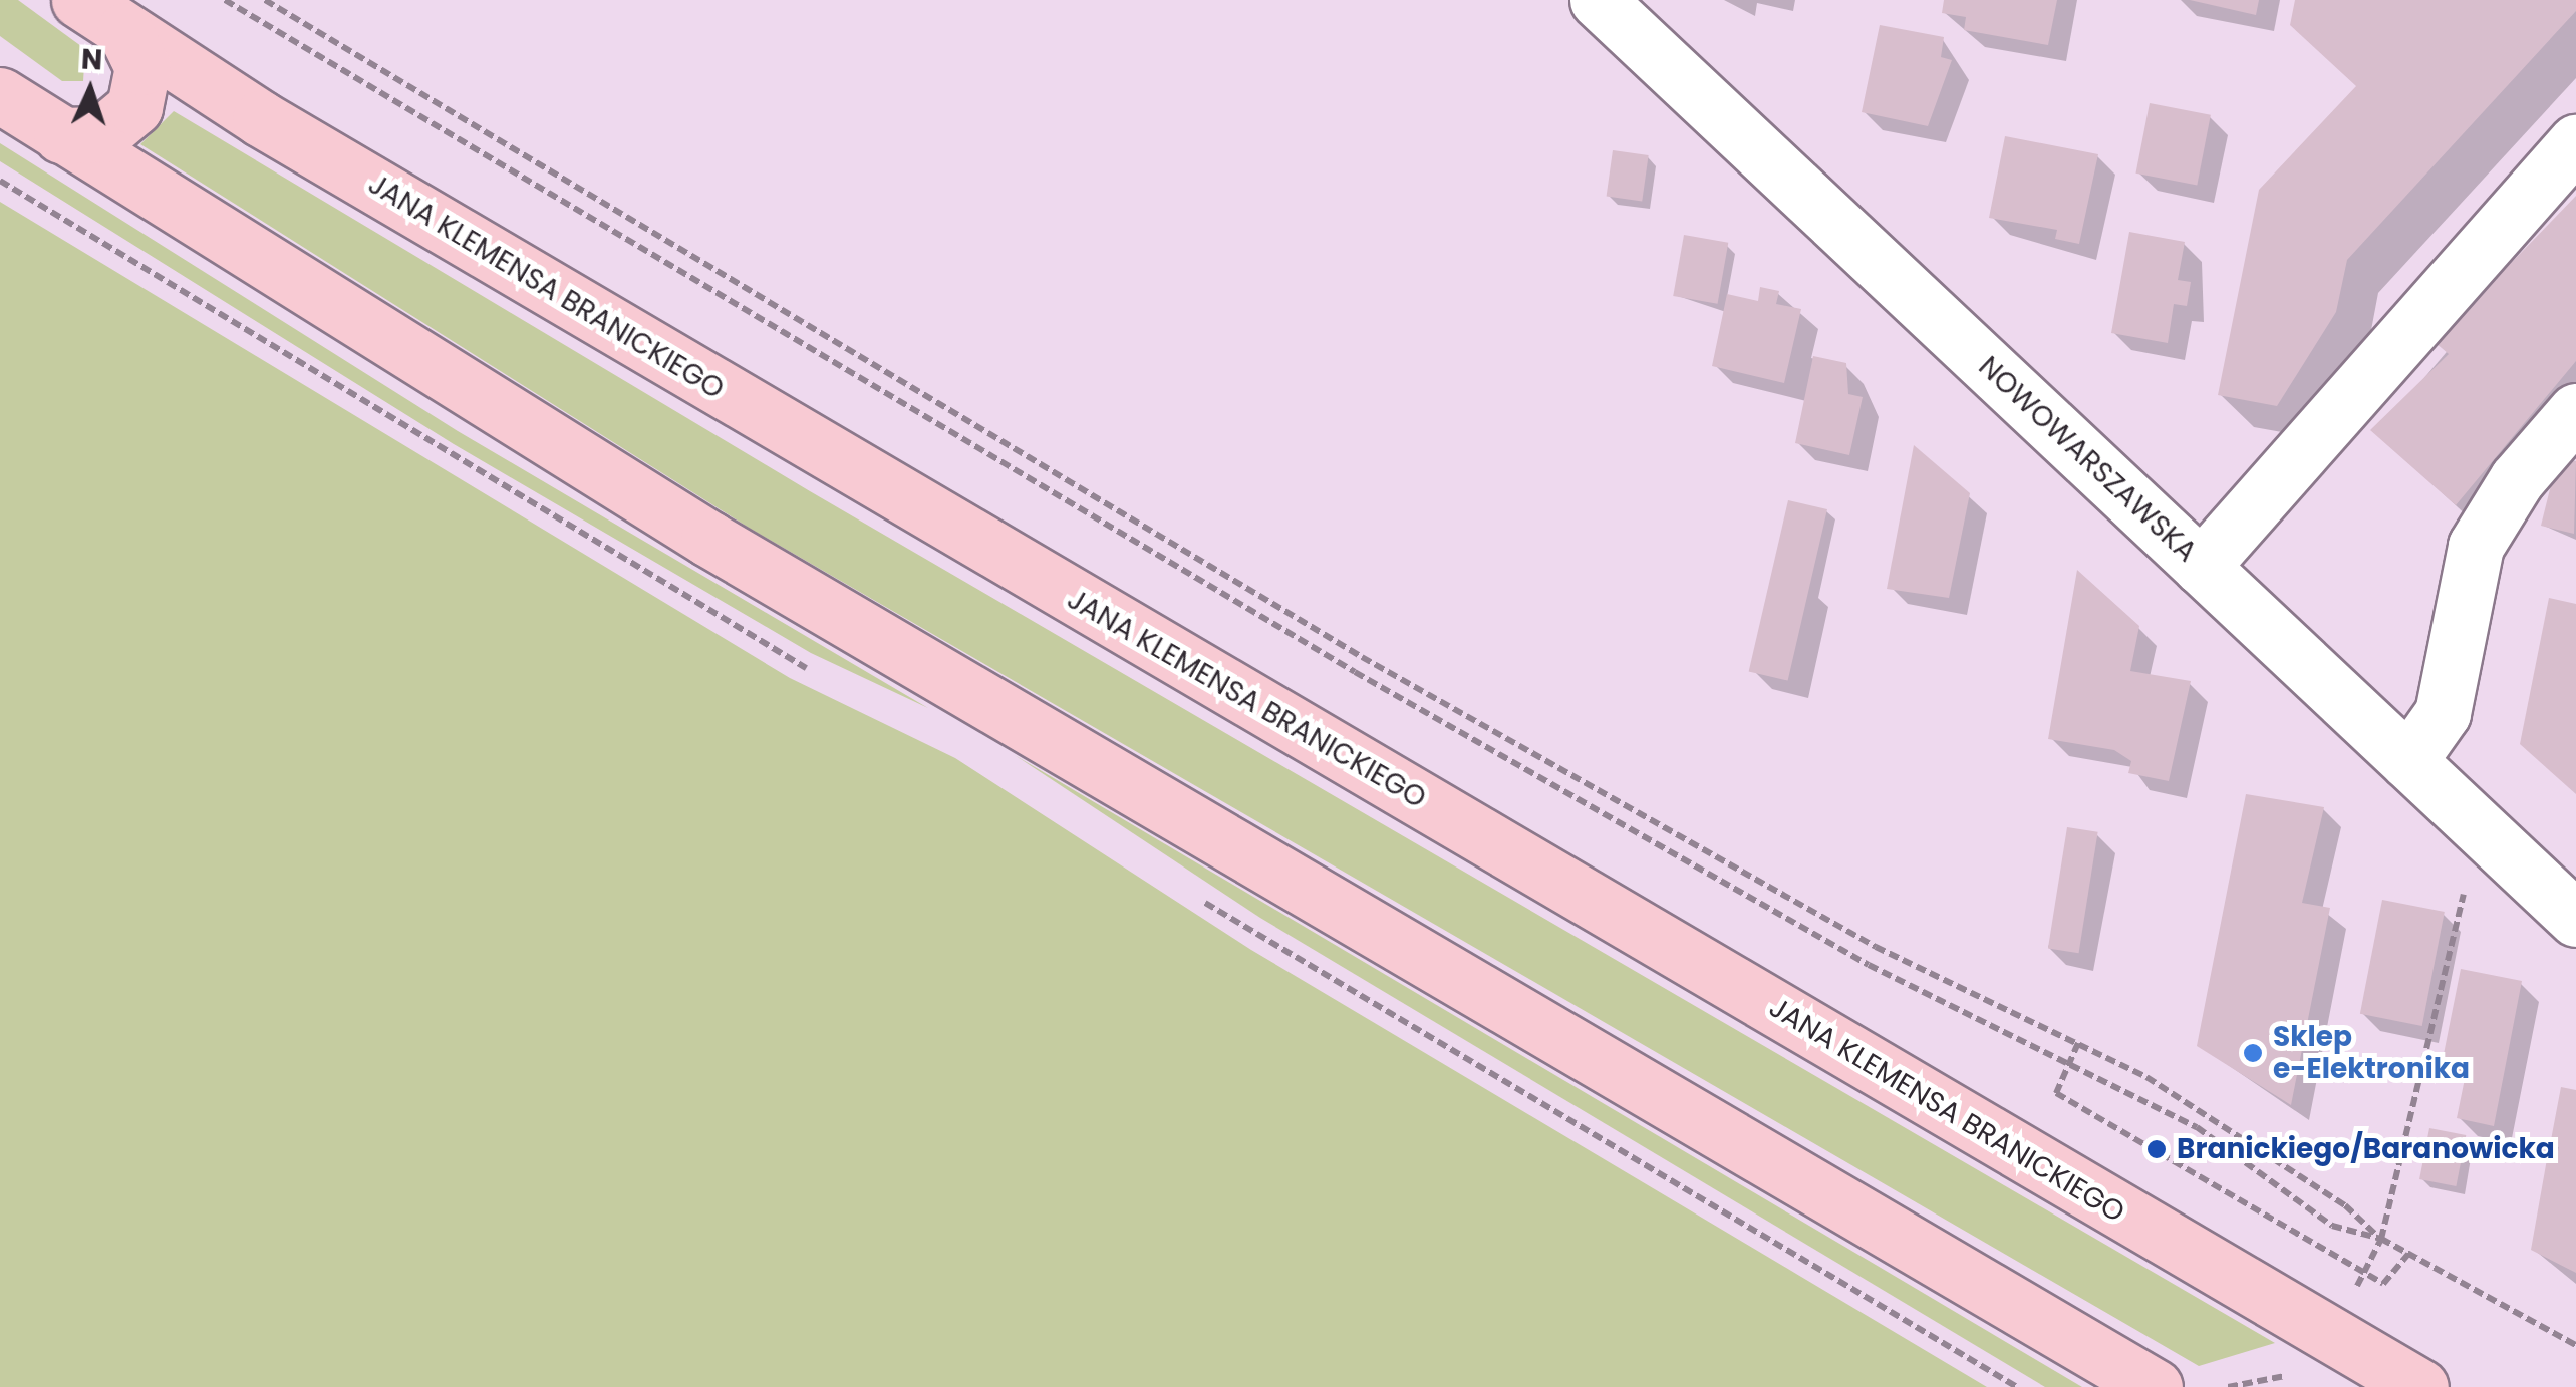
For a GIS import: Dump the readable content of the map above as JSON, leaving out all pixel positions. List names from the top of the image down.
{
  "streets": {
    "main road": ["JANA KLEMENSA BRANICKIEGO"],
    "street": ["NOWOWARSZAWSKA"]
  },
  "places": ["Sklep e-Elektronika", "Branickiego/Baranowicka"],
  "north": "top"
}
